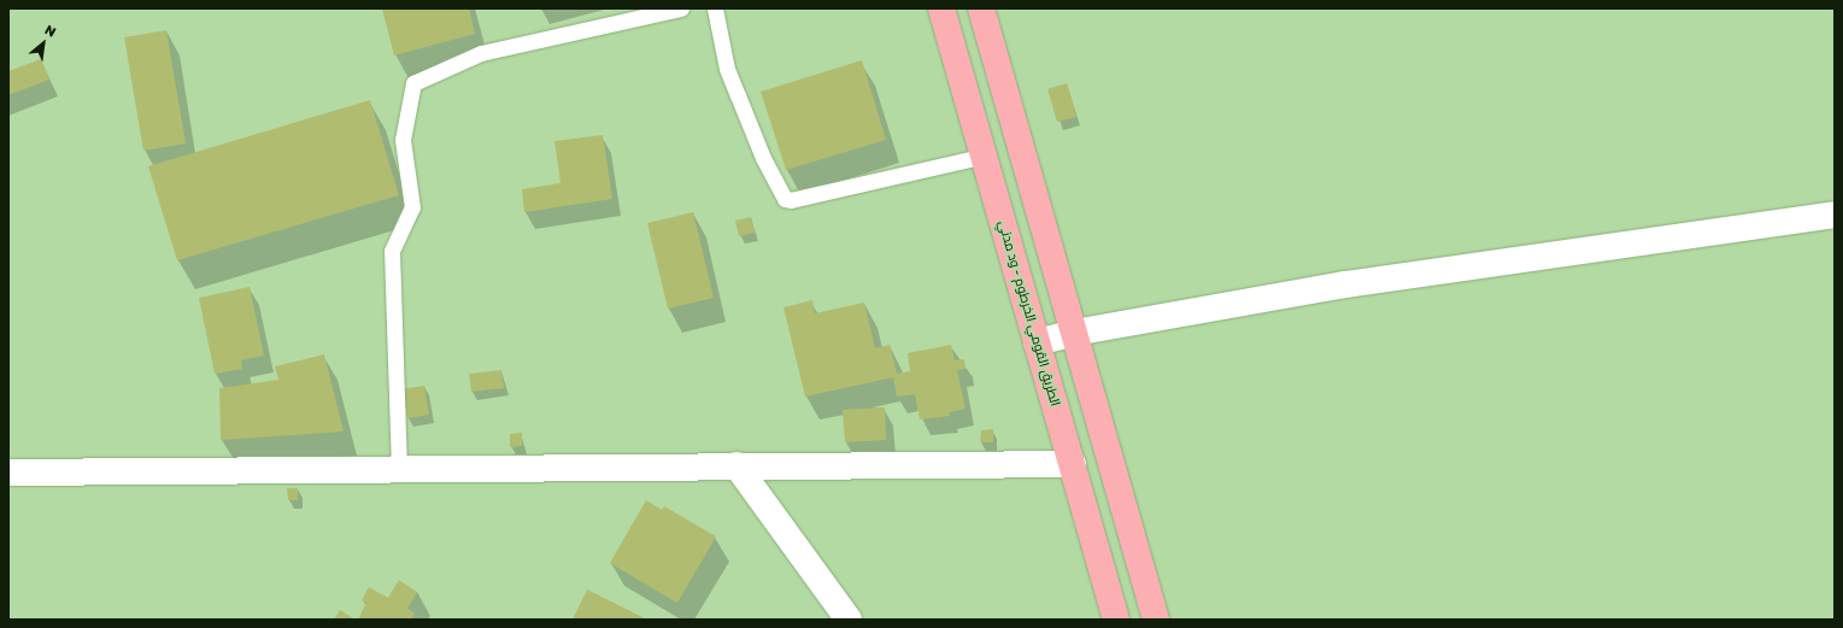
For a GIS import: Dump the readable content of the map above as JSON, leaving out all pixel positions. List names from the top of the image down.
{
  "streets": {
    "highway": ["الطريق القومي الخرطوم - ود مدني"]
  },
  "north": "top right"
}
